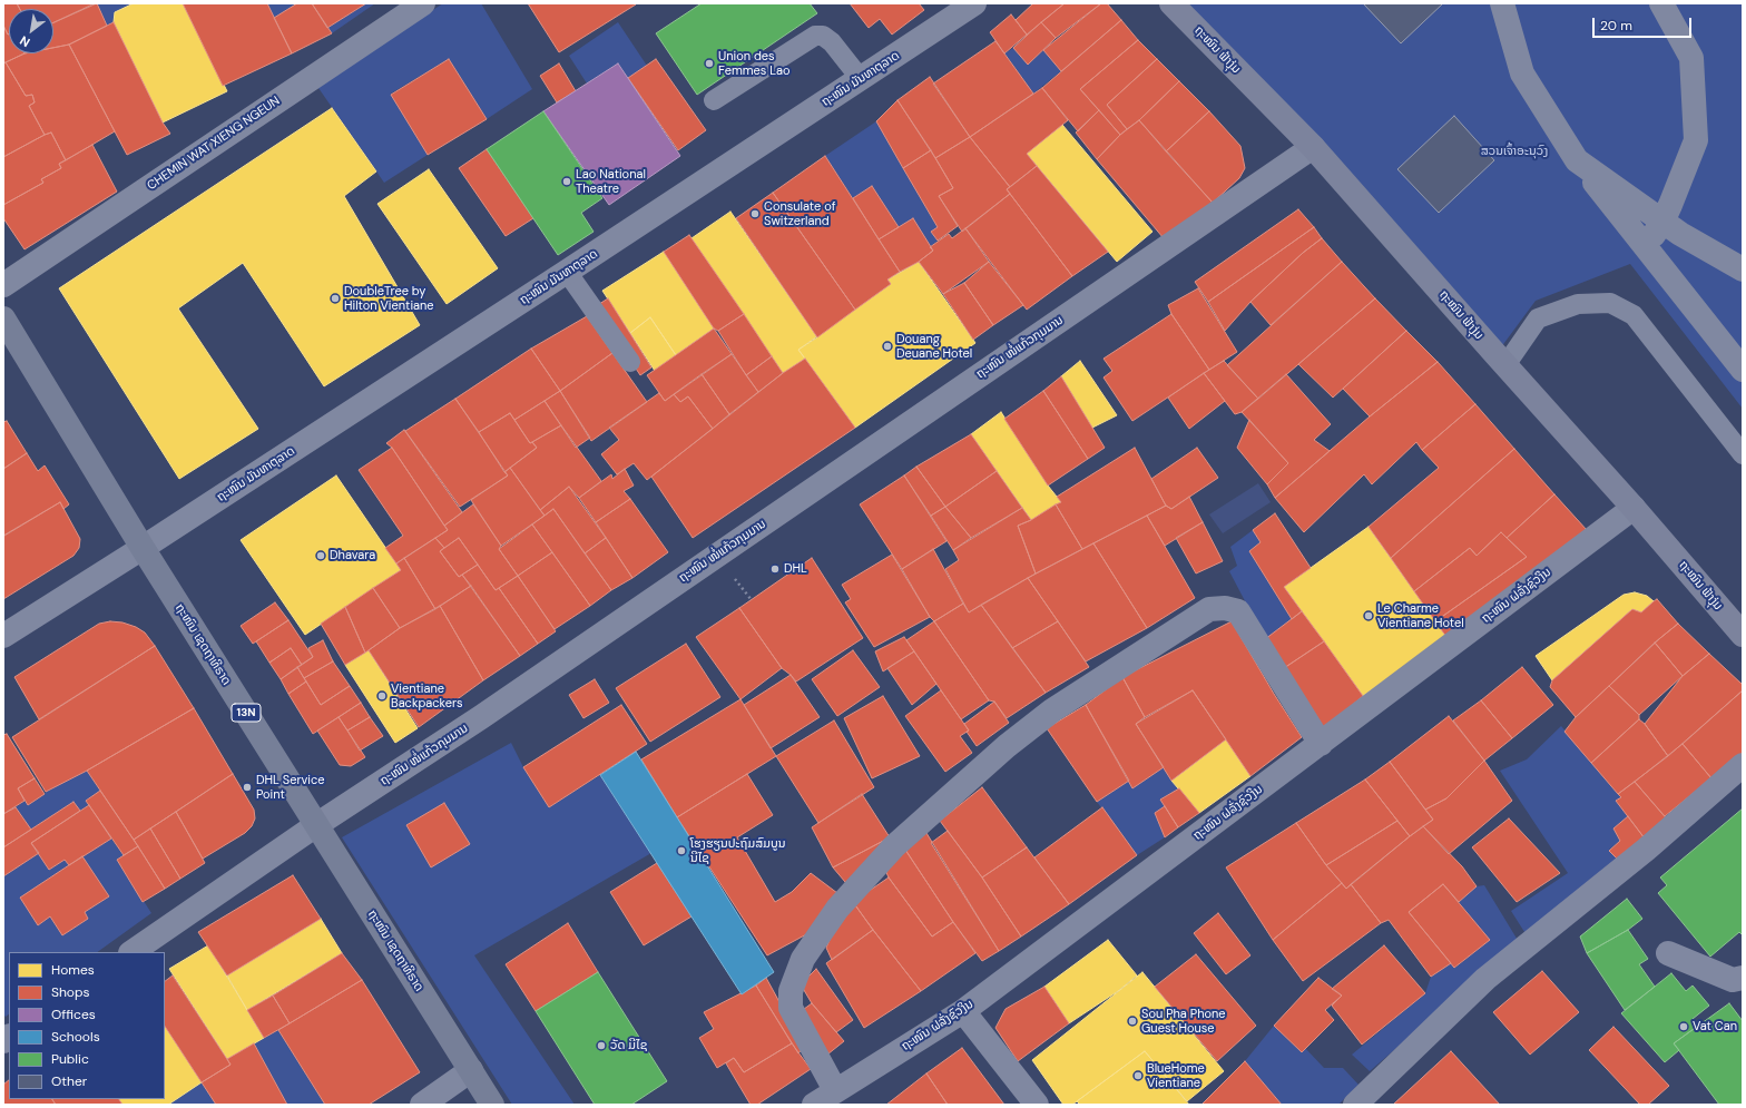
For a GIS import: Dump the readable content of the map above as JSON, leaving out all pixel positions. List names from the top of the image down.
{
  "streets": {
    "highway": ["ຖະໜົນ ເຊດຖາທິຣາດ", "13N"],
    "street": [
      "ຖະໝົນ ຟ້າງຸ່ມ",
      "ຖະໜົນ ມັນທາຕຸລາດ",
      "CHEMIN WAT XIENG NGEUN",
      "ຖະໜົນ ໜໍ່ແກ້ວກຸມມານ",
      "ຖະໜົນ ຝລັ່ງຊົວງິນ"
    ]
  },
  "crossings": [
    ["ຖະໝົນ ຟ້າງຸ່ມ", "ຖະໜົນ ໜໍ່ແກ້ວກຸມມານ"],
    ["ຖະໝົນ ຟ້າງຸ່ມ", "ຖະໜົນ ຝລັ່ງຊົວງິນ"],
    ["ຖະໜົນ ມັນທາຕຸລາດ", "ຖະໜົນ ເຊດຖາທິຣາດ"],
    ["ຖະໜົນ ໜໍ່ແກ້ວກຸມມານ", "ຖະໜົນ ເຊດຖາທິຣາດ"]
  ],
  "parks": ["ສວນເຈົ້າອະນຸວົງ"],
  "places": [
    "Union des Femmes Lao",
    "Lao National Theatre",
    "Consulate of Switzerland",
    "DoubleTree by Hilton Vientiane",
    "Douang Deuane Hotel",
    "Dhavara",
    "DHL",
    "Le Charme Vientiane Hotel",
    "Vientiane Backpackers",
    "DHL Service Point",
    "ໂຮງຮຽນປະຖົມສົມບູນ ນີໄຊ",
    "Sou Pha Phone Guest House",
    "Vat Can",
    "ວັດ ມີໄຊ",
    "BlueHome Vientiane"
  ],
  "legend": [
    "Homes",
    "Shops",
    "Offices",
    "Schools",
    "Public",
    "Other"
  ],
  "scale_bar": "20 m",
  "north": "bottom left"
}
